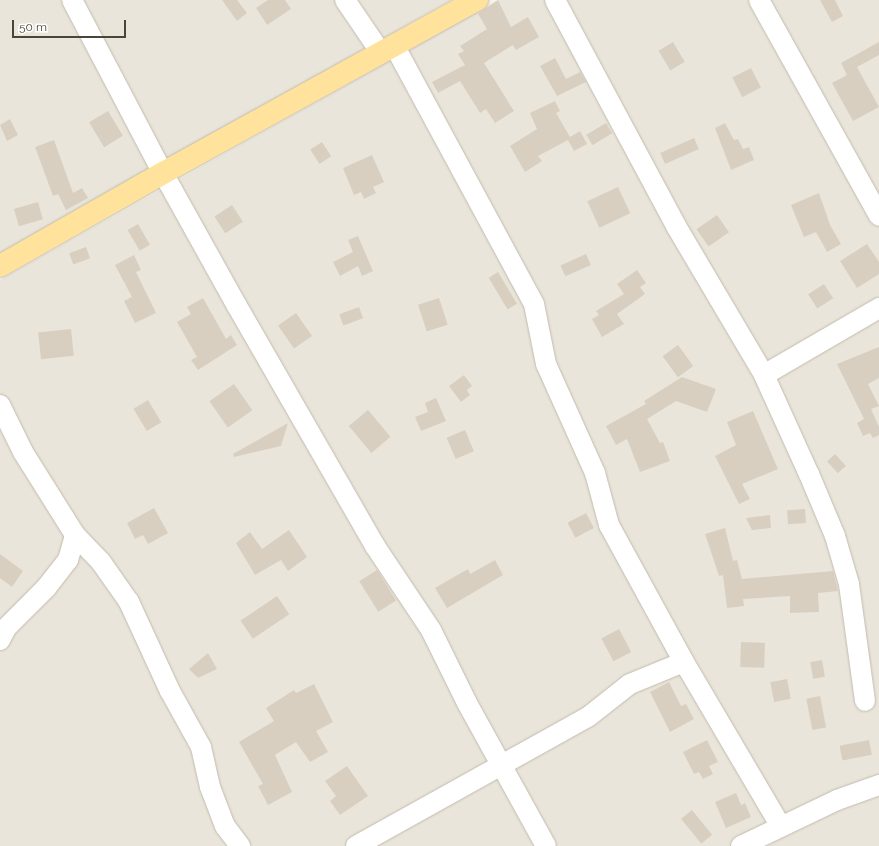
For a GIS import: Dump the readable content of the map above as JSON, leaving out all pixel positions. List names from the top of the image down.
{
  "scale_bar": "50 m"
}
